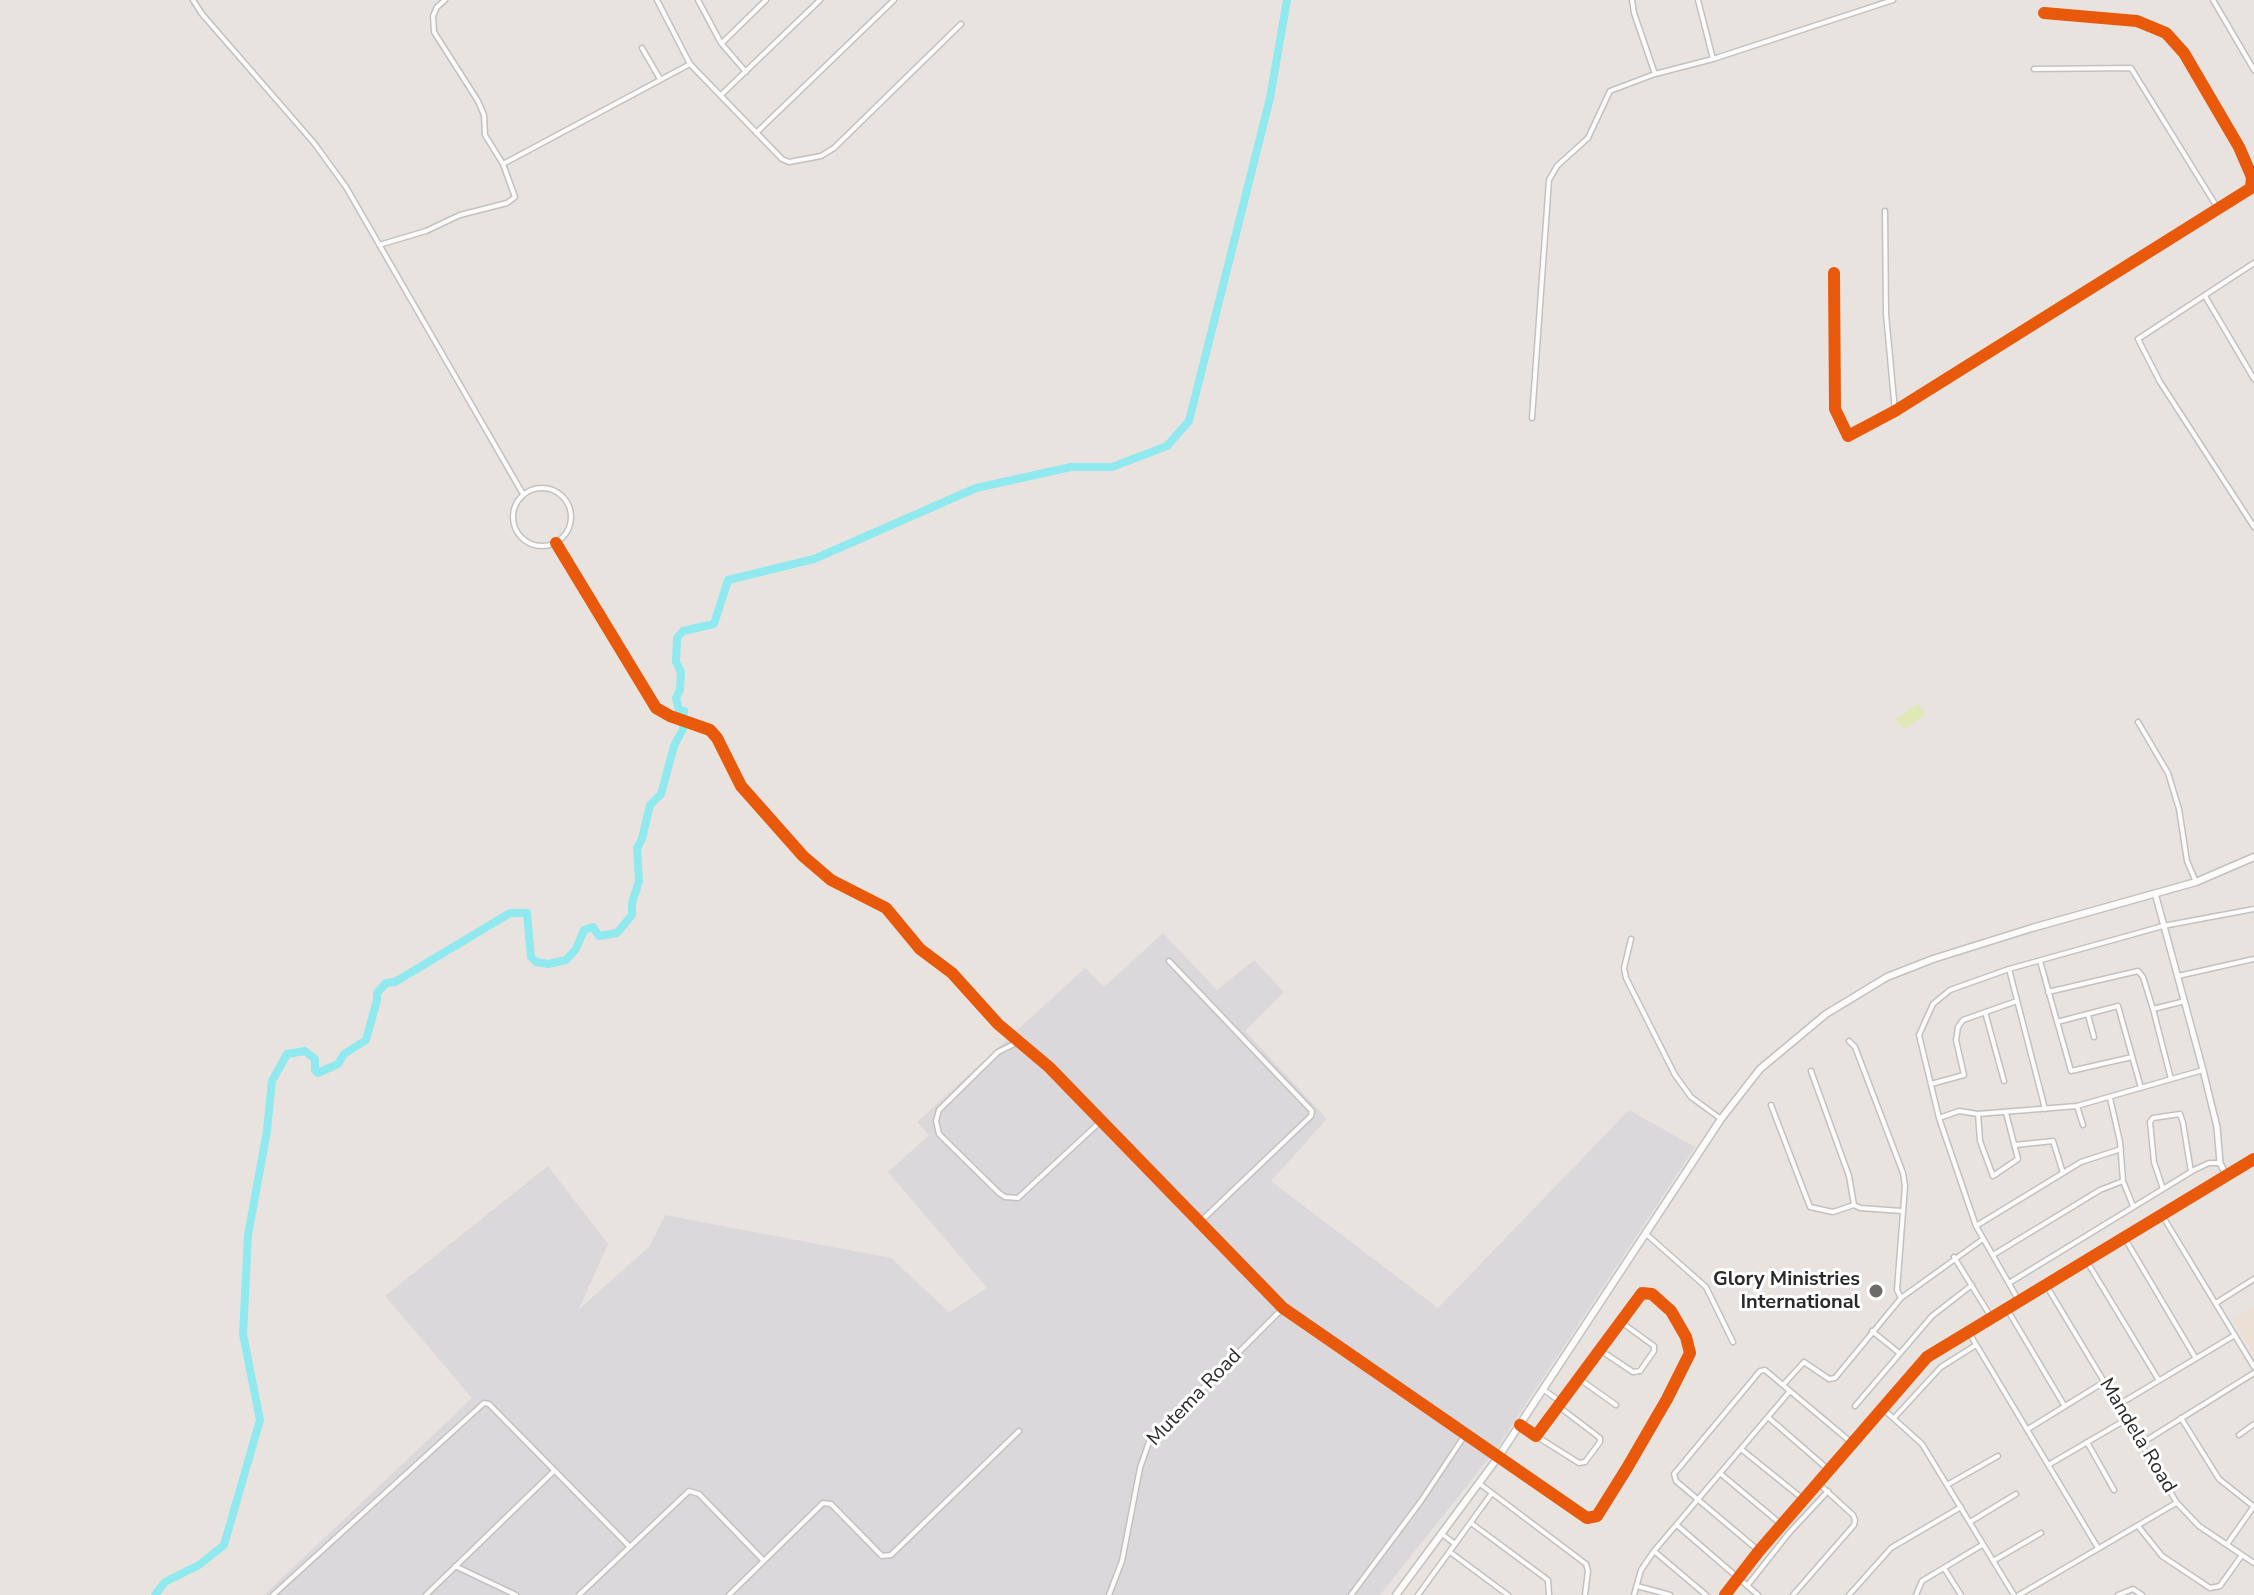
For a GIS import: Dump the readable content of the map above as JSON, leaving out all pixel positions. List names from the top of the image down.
{
  "streets": {
    "street": ["Mutema Road", "Mandela Road"]
  },
  "places": ["Glory Ministries International"]
}
